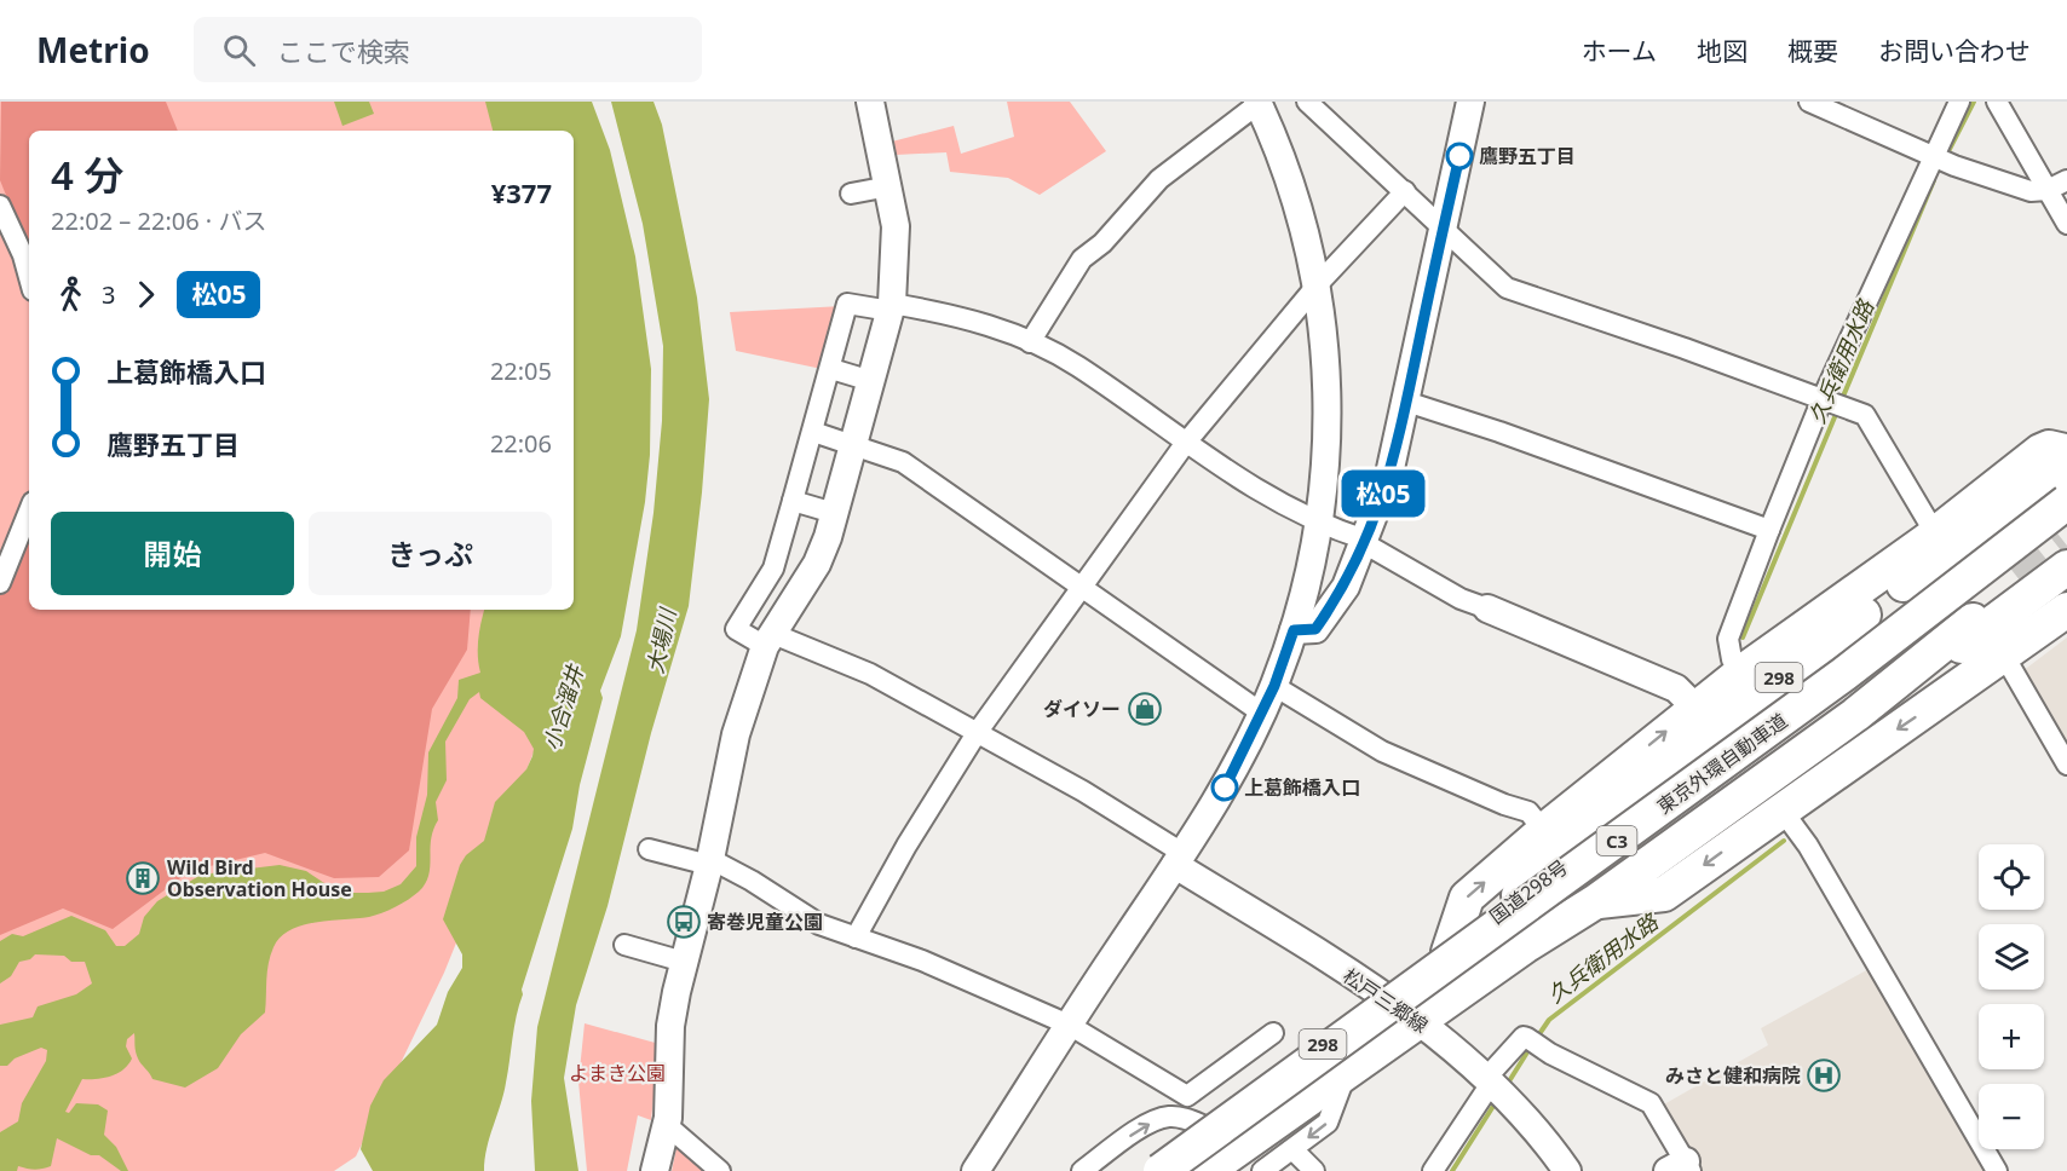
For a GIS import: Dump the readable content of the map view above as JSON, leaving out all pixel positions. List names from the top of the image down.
{
  "streets": {
    "highway": [
      "298",
      "東京外環自動車道",
      "C3",
      "国道298号"
    ],
    "street": ["松戸三郷線"]
  },
  "crossings": [
    ["298", "国道298号"],
    ["298", "松戸三郷線"],
    ["国道298号", "松戸三郷線"]
  ],
  "water": ["久兵衛用水路", "大場川", "小合溜井"],
  "parks": ["よまき公園"],
  "places": {
    "other": ["鷹野五丁目", "上葛飾橋入口"],
    "shop": ["ダイソー"],
    "building": ["Wild Bird Observation House"],
    "bus stop": ["寄巻児童公園"],
    "hospital": ["みさと健和病院"]
  },
  "lines": ["bus line 松05"],
  "page": {
    "header": "Metrio",
    "search": "ここで検索",
    "nav": [
      "ホーム",
      "地図",
      "概要",
      "お問い合わせ"
    ],
    "on_map": "松05",
    "heading": ["4 分", "22:02 – 22:06 · バス", "¥377"],
    "legs": ["3", "松05"],
    "list": [
      {
        "name": "上葛飾橋入口",
        "value": "22:05"
      },
      {
        "name": "鷹野五丁目",
        "value": "22:06"
      }
    ],
    "buttons": ["開始", "きっぷ"],
    "map_buttons": ["+", "−"]
  }
}
